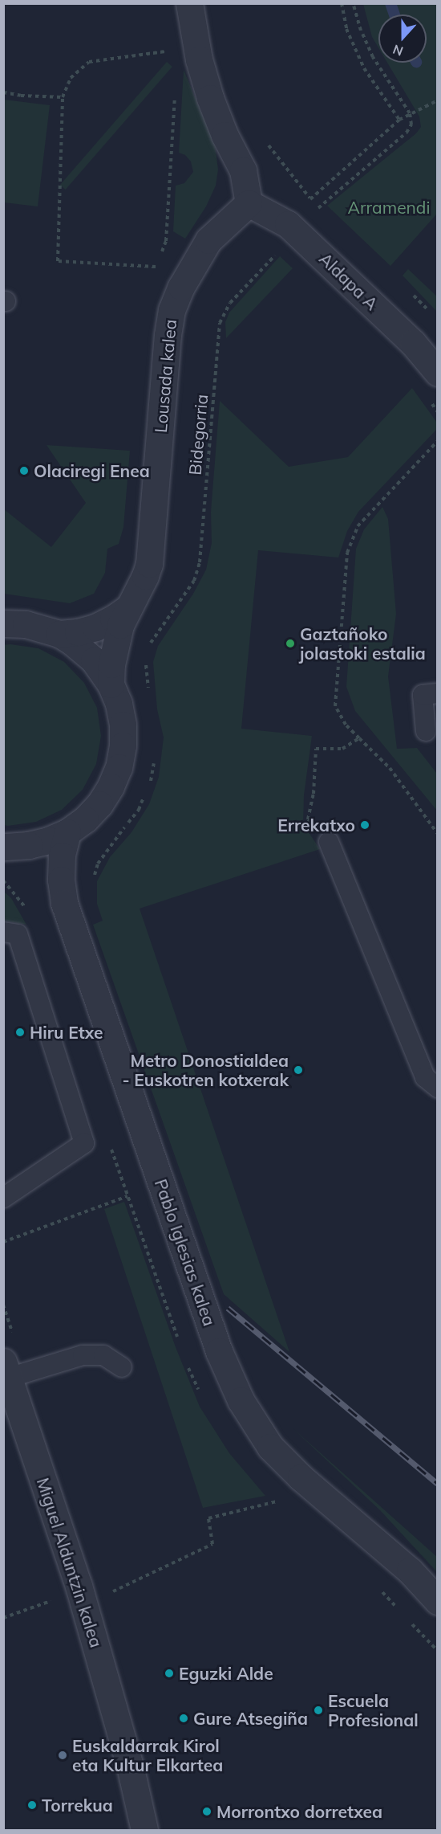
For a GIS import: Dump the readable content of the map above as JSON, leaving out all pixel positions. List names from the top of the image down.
{
  "streets": {
    "street": [
      "Aldapa A",
      "Lousada kalea",
      "Pablo Iglesias kalea",
      "Miguel Alduntzin kalea"
    ],
    "path": ["Bidegorria"]
  },
  "crossings": [
    ["Aldapa A", "Lousada kalea"],
    ["Aldapa A", "Bidegorria"]
  ],
  "parks": ["Arramendi"],
  "places": [
    "Olaciregi Enea",
    "Gaztañoko jolastoki estalia",
    "Errekatxo",
    "Hiru Etxe",
    "Metro Donostialdea - Euskotren kotxerak",
    "Eguzki Alde",
    "Escuela Profesional",
    "Gure Atsegiña",
    "Euskaldarrak Kirol eta Kultur Elkartea",
    "Torrekua",
    "Morrontxo dorretxea"
  ],
  "north": "bottom"
}
